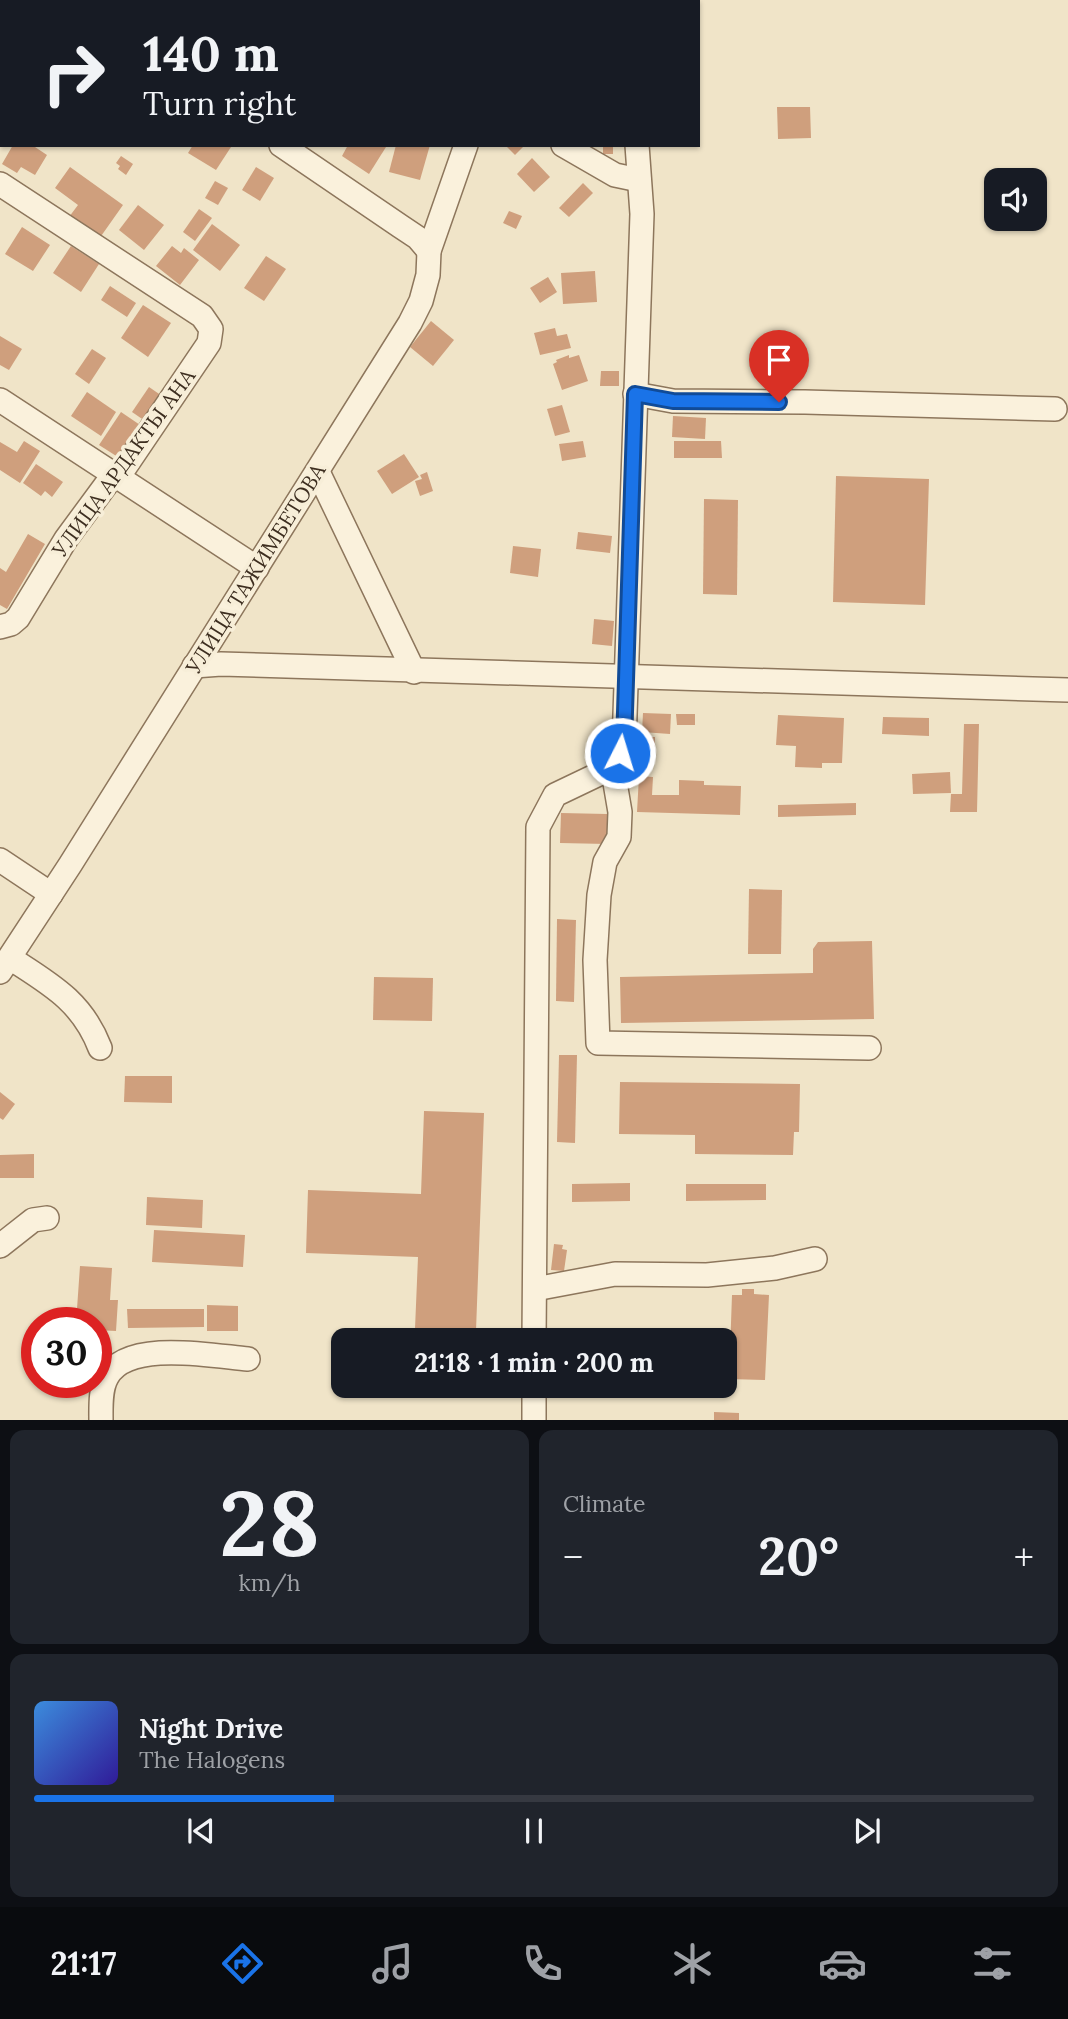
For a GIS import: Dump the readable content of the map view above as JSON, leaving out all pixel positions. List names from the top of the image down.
{
  "streets": {
    "street": ["УЛИЦА АРДАКТЫ АНА", "УЛИЦА ТАЖИМБЕТОВА"]
  },
  "page": {
    "turn": ["140 m", "Turn right"],
    "limit": "30",
    "trip": "21:18 · 1 min · 200 m",
    "tile": [
      ["28", "km/h"],
      "Climate"
    ],
    "heat": ["−", "20°", "+"],
    "song": ["Night Drive", "The Halogens"],
    "tabs": "21:17"
  }
}
